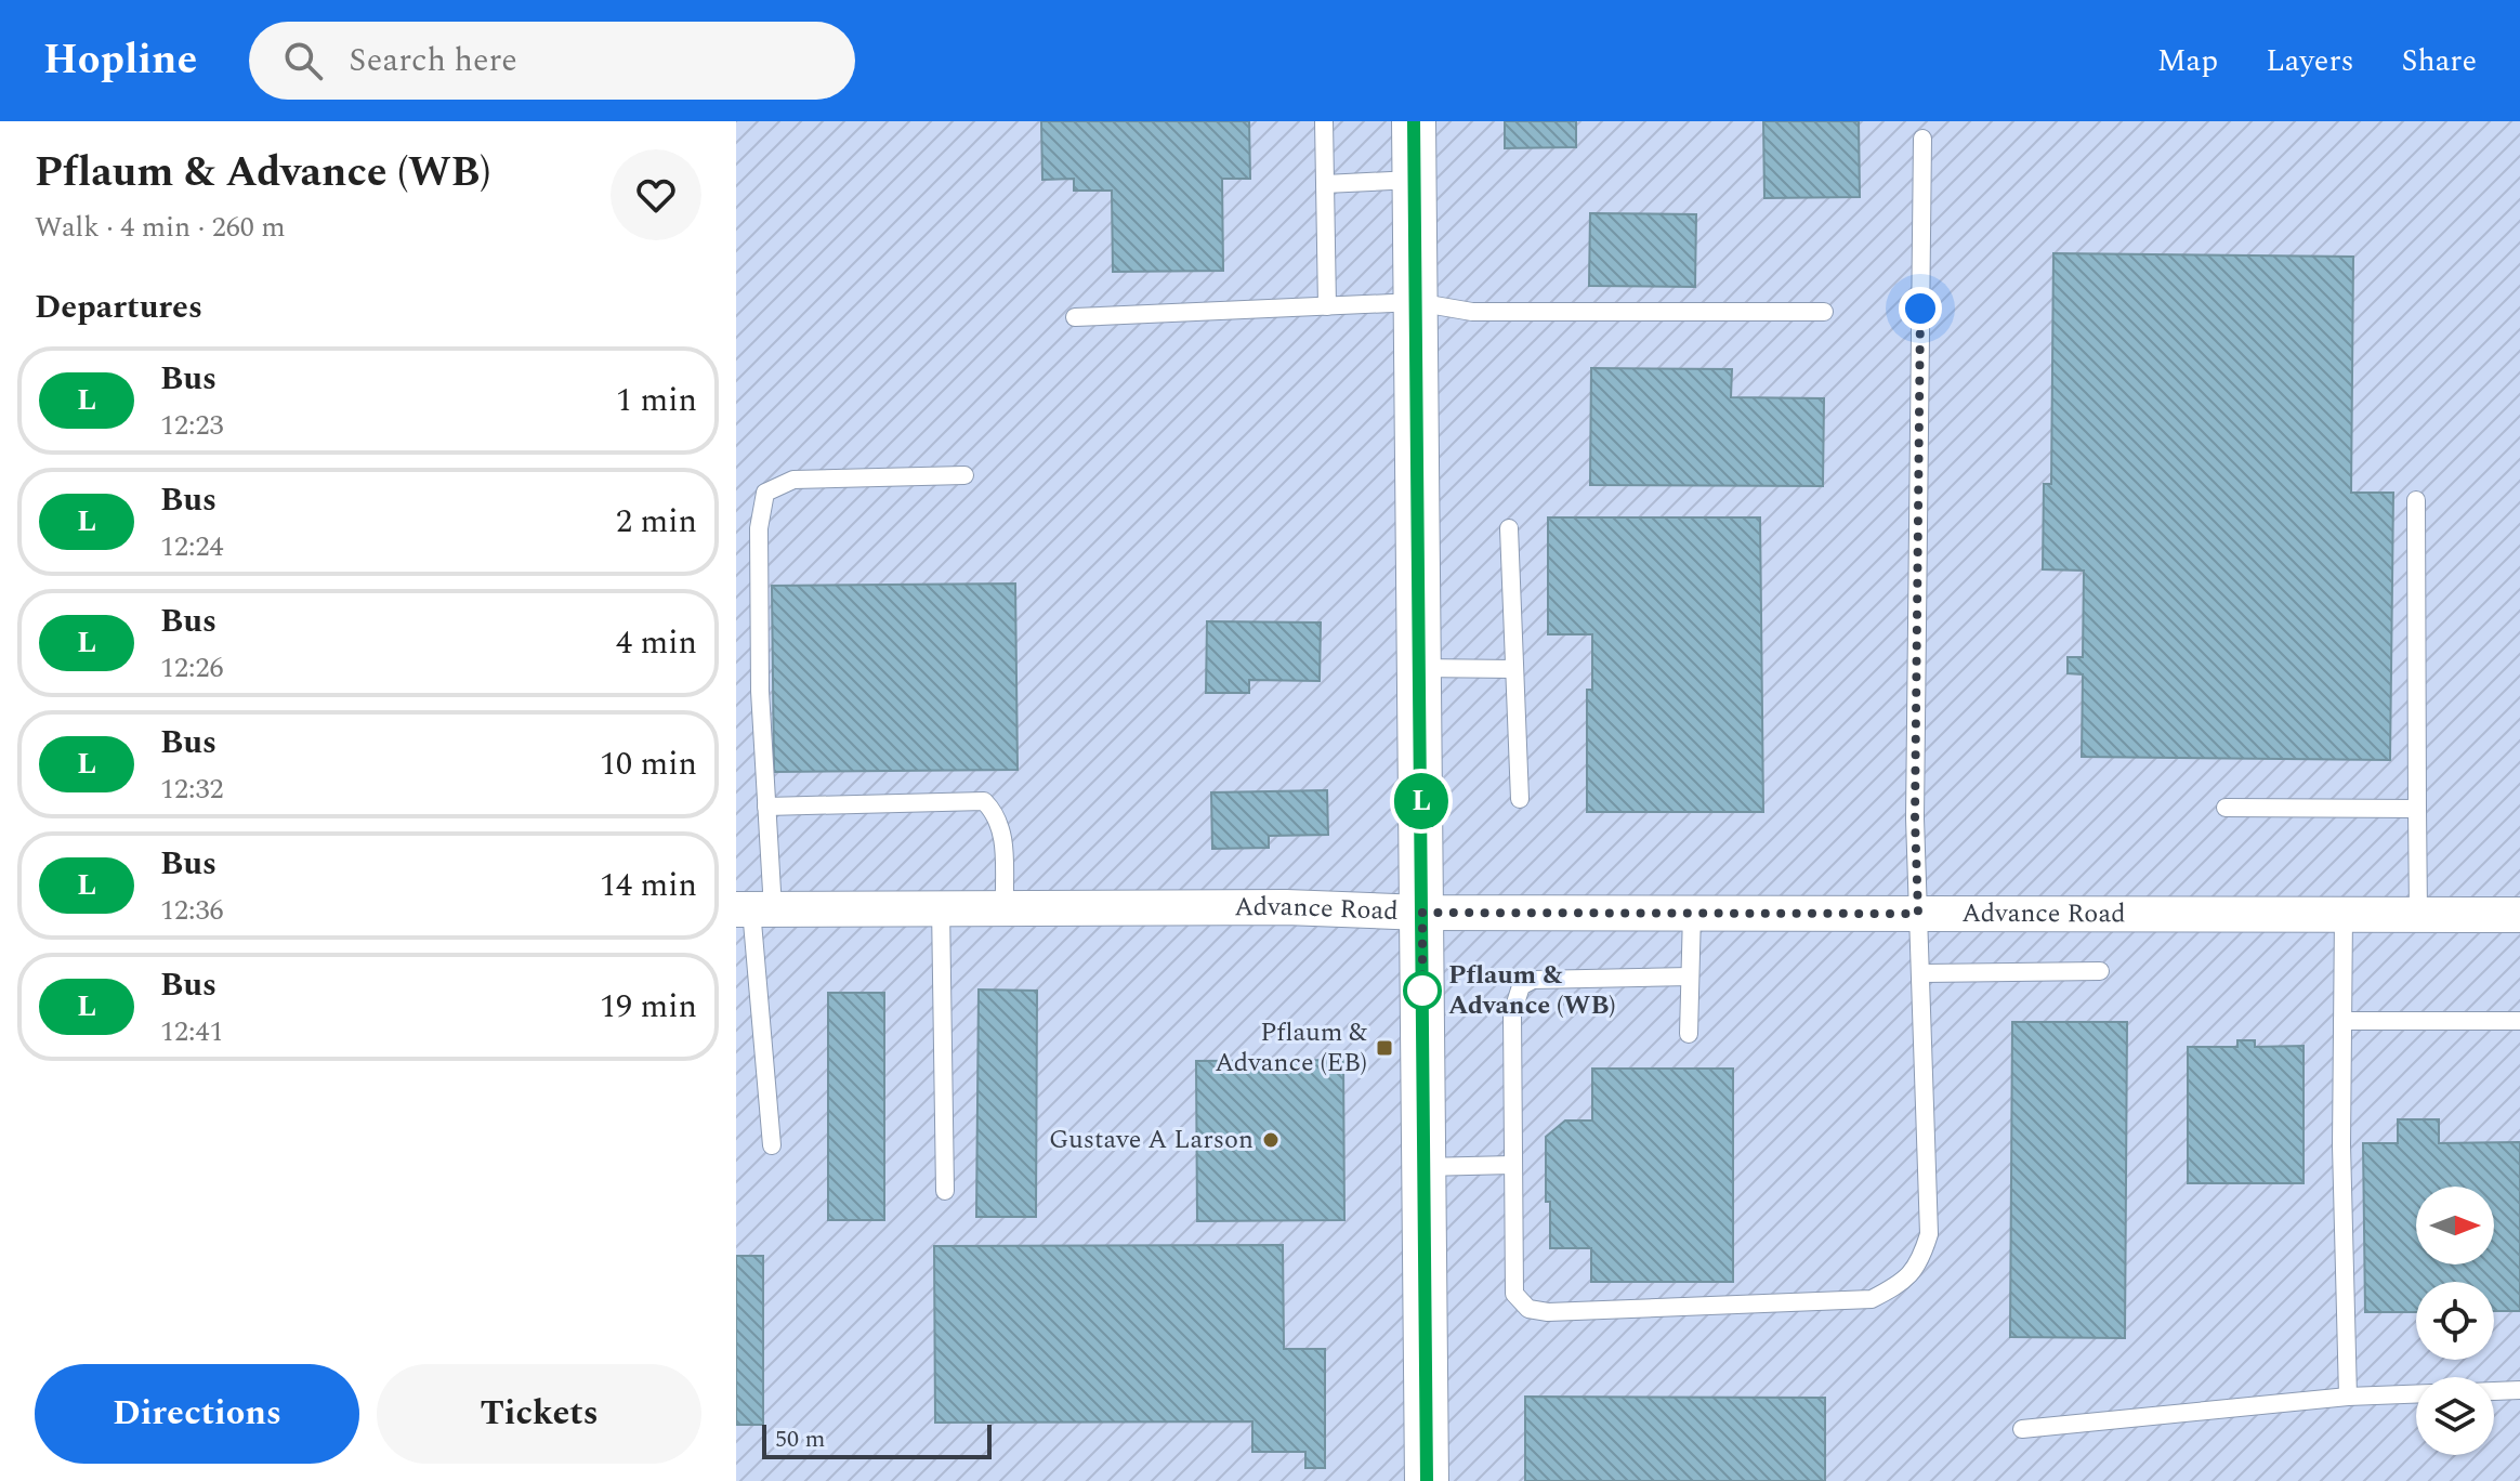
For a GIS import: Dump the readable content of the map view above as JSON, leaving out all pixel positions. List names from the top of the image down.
{
  "streets": {
    "street": ["Advance Road"]
  },
  "places": {
    "other": ["Pflaum & Advance (WB)", "Gustave A Larson"],
    "transit": ["Pflaum & Advance (EB)"]
  },
  "lines": ["bus line L"],
  "scale_bar": "50 m",
  "north": "right",
  "page": {
    "header": "Hopline",
    "search": "Search here",
    "nav": ["Map", "Layers", "Share"],
    "heading": [
      ["Pflaum & Advance (WB)", "Walk · 4 min · 260 m"],
      "Departures"
    ],
    "on_map": "L",
    "list": [
      {
        "mark": "L",
        "name": "Bus",
        "note": "12:23",
        "value": "1 min"
      },
      {
        "mark": "L",
        "name": "Bus",
        "note": "12:24",
        "value": "2 min"
      },
      {
        "mark": "L",
        "name": "Bus",
        "note": "12:26",
        "value": "4 min"
      },
      {
        "mark": "L",
        "name": "Bus",
        "note": "12:32",
        "value": "10 min"
      },
      {
        "mark": "L",
        "name": "Bus",
        "note": "12:36",
        "value": "14 min"
      },
      {
        "mark": "L",
        "name": "Bus",
        "note": "12:41",
        "value": "19 min"
      }
    ],
    "buttons": ["Directions", "Tickets"],
    "scale": "50 m"
  }
}
